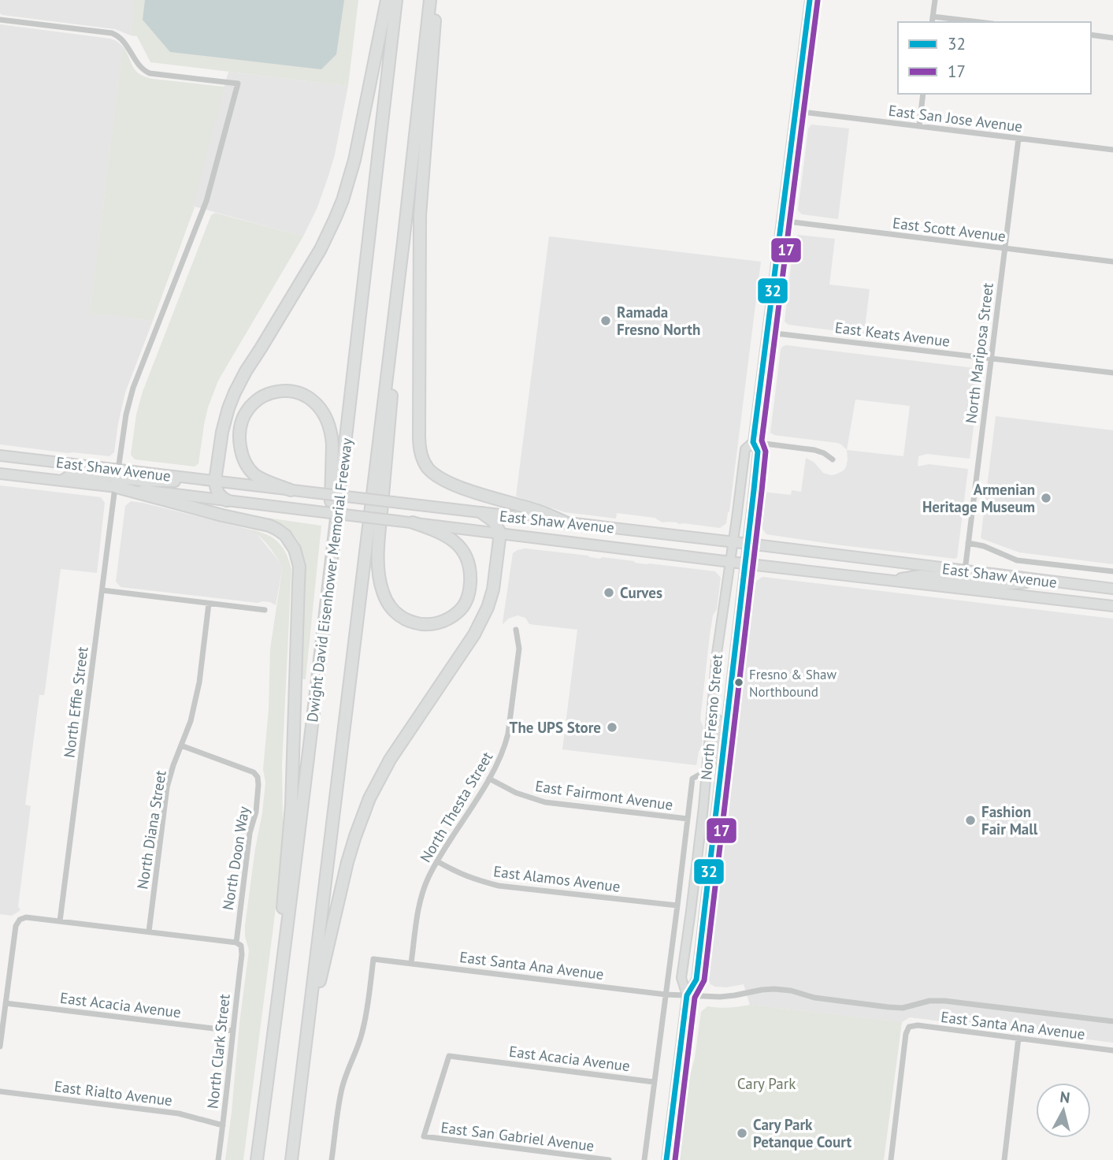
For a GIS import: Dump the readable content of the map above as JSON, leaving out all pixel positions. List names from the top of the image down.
{
  "streets": {
    "highway": ["Dwight David Eisenhower Memorial Freeway"],
    "main road": ["East Shaw Avenue", "North Fresno Street"],
    "street": [
      "East San Jose Avenue",
      "East Scott Avenue",
      "East Keats Avenue",
      "North Mariposa Street",
      "North Effie Street",
      "East Fairmont Avenue",
      "North Thesta Street",
      "North Diana Street",
      "North Doon Way",
      "East Alamos Avenue",
      "East Santa Ana Avenue",
      "East Acacia Avenue",
      "North Clark Street",
      "East Rialto Avenue",
      "East San Gabriel Avenue"
    ]
  },
  "crossings": [
    ["East San Jose Avenue", "North Mariposa Street"],
    ["East San Jose Avenue", "North Fresno Street"],
    ["East Scott Avenue", "North Mariposa Street"],
    ["East Scott Avenue", "North Fresno Street"],
    ["East Keats Avenue", "North Mariposa Street"],
    ["East Keats Avenue", "North Fresno Street"],
    ["North Mariposa Street", "East Shaw Avenue"],
    ["East Shaw Avenue", "North Effie Street"],
    ["East Shaw Avenue", "North Fresno Street"],
    ["North Fresno Street", "East Santa Ana Avenue"],
    ["East Fairmont Avenue", "North Thesta Street"],
    ["North Thesta Street", "East Alamos Avenue"],
    ["North Thesta Street", "East Santa Ana Avenue"],
    ["North Diana Street", "North Doon Way"],
    ["North Doon Way", "North Clark Street"],
    ["East Acacia Avenue", "North Clark Street"],
    ["East Acacia Avenue", "East San Gabriel Avenue"],
    ["North Clark Street", "East Rialto Avenue"]
  ],
  "parks": ["Cary Park"],
  "places": [
    "Ramada Fresno North",
    "Armenian Heritage Museum",
    "Curves",
    "Fresno & Shaw Northbound",
    "The UPS Store",
    "Fashion Fair Mall",
    "Cary Park Petanque Court"
  ],
  "lines": ["transit line 32", "transit line 17"],
  "legend": ["32", "17"],
  "north": "top"
}
